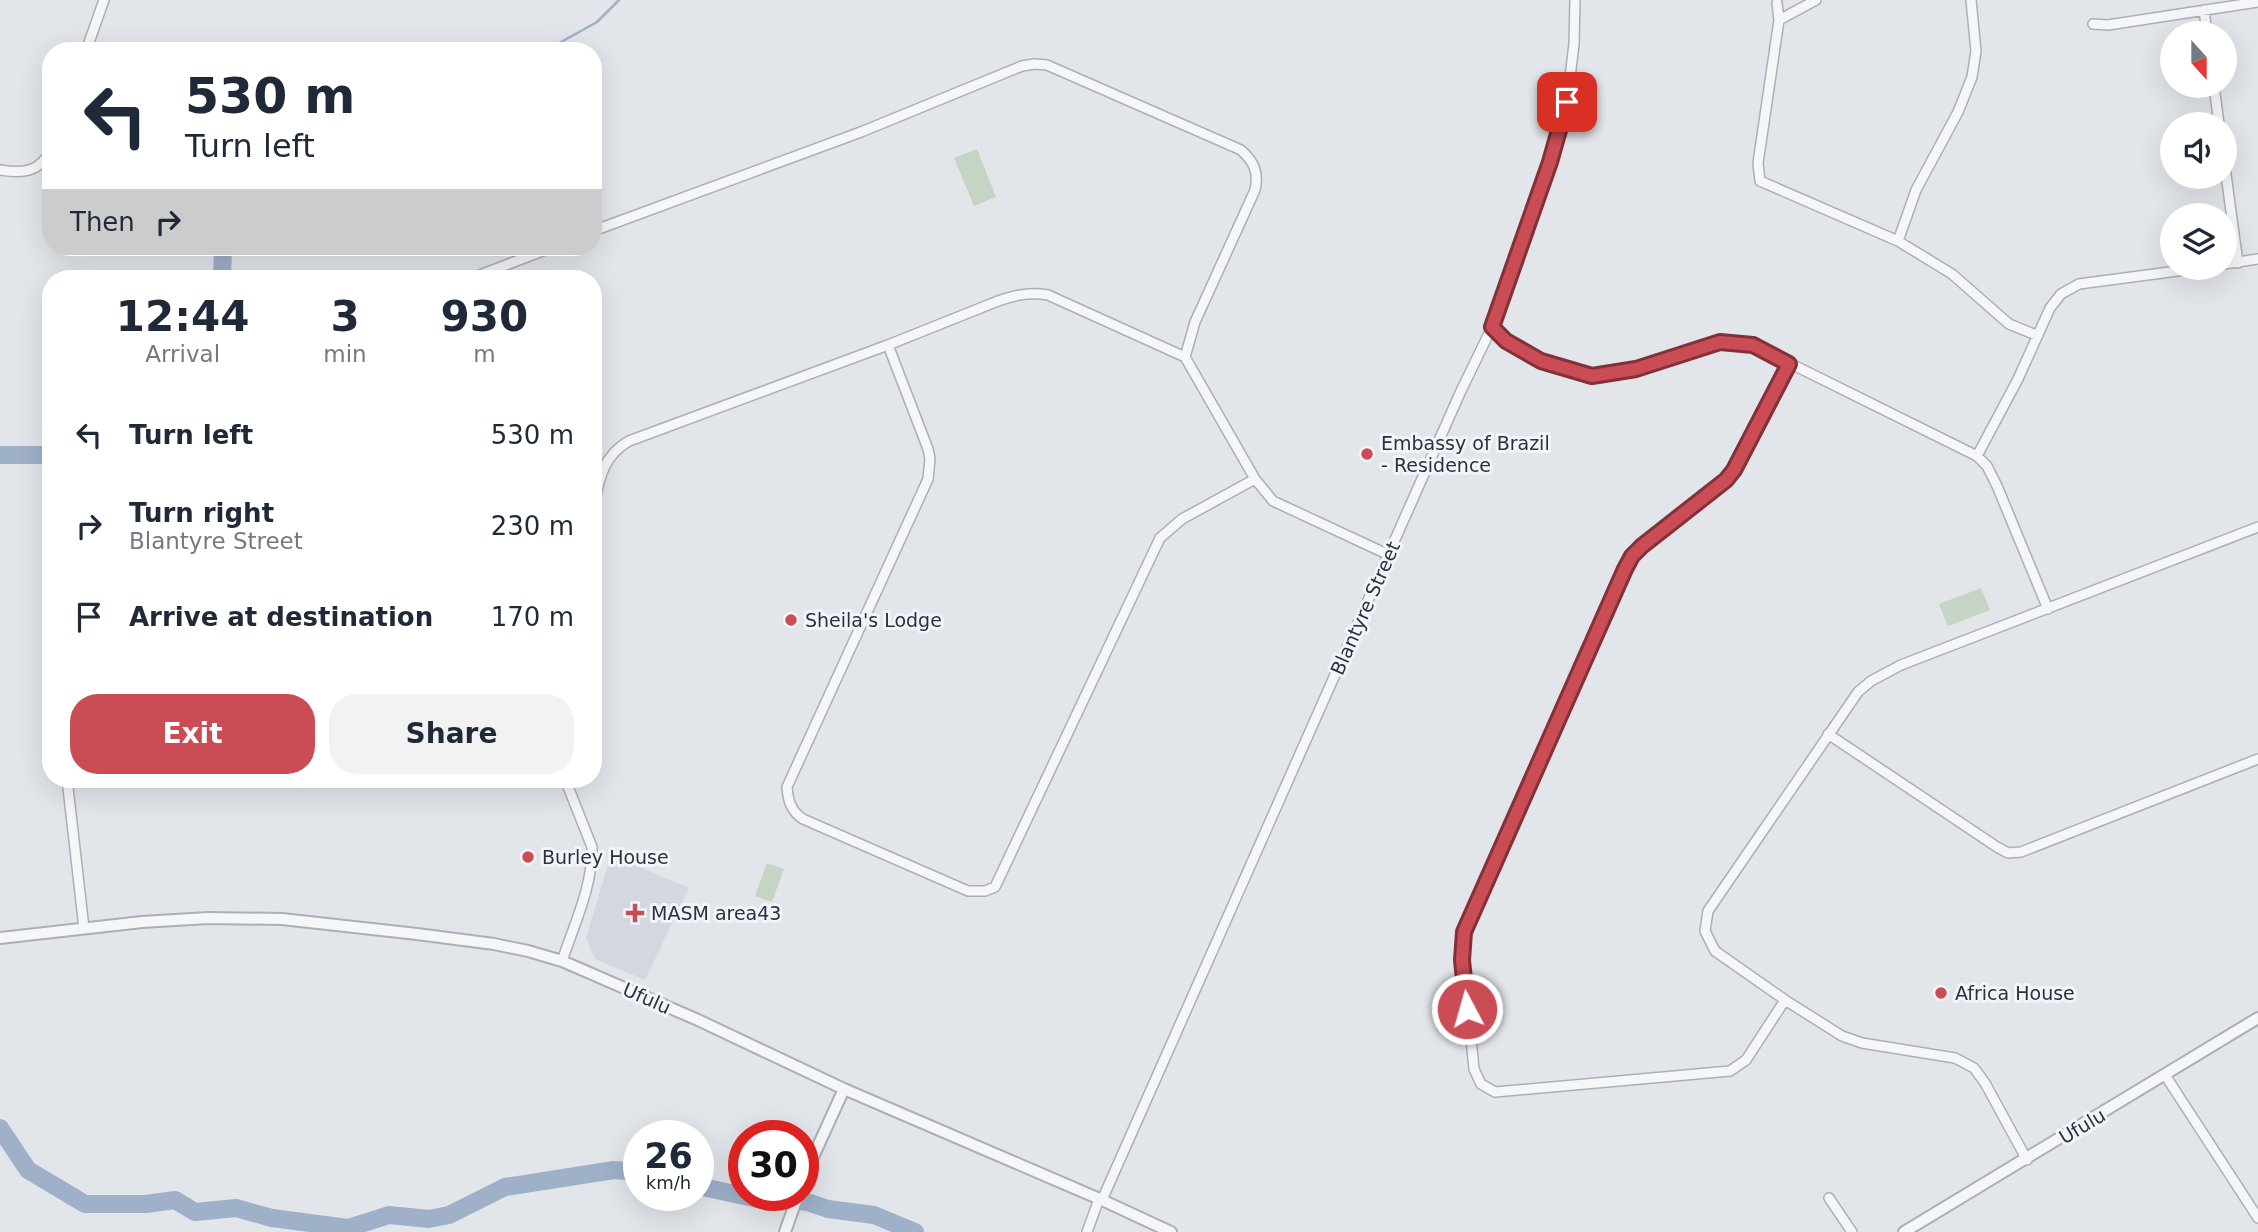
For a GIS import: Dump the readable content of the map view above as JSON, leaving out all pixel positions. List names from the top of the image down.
{
  "streets": {
    "street": ["Blantyre Street", "Ufulu"]
  },
  "crossings": [
    ["Blantyre Street", "Ufulu"]
  ],
  "places": {
    "other": [
      "Embassy of Brazil - Residence",
      "Sheila's Lodge",
      "Burley House",
      "Africa House"
    ],
    "health": ["MASM area43"]
  },
  "north": "bottom",
  "page": {
    "turn": ["530 m", "Turn left"],
    "then": "Then",
    "eta": [
      "12:44",
      "Arrival",
      "3",
      "min",
      "930",
      "m"
    ],
    "list": [
      {
        "name": "Turn left",
        "value": "530 m"
      },
      {
        "name": "Turn right",
        "note": "Blantyre Street",
        "value": "230 m"
      },
      {
        "name": "Arrive at destination",
        "value": "170 m"
      }
    ],
    "buttons": ["Exit", "Share"],
    "speed": "26 km/h",
    "limit": "30"
  }
}
